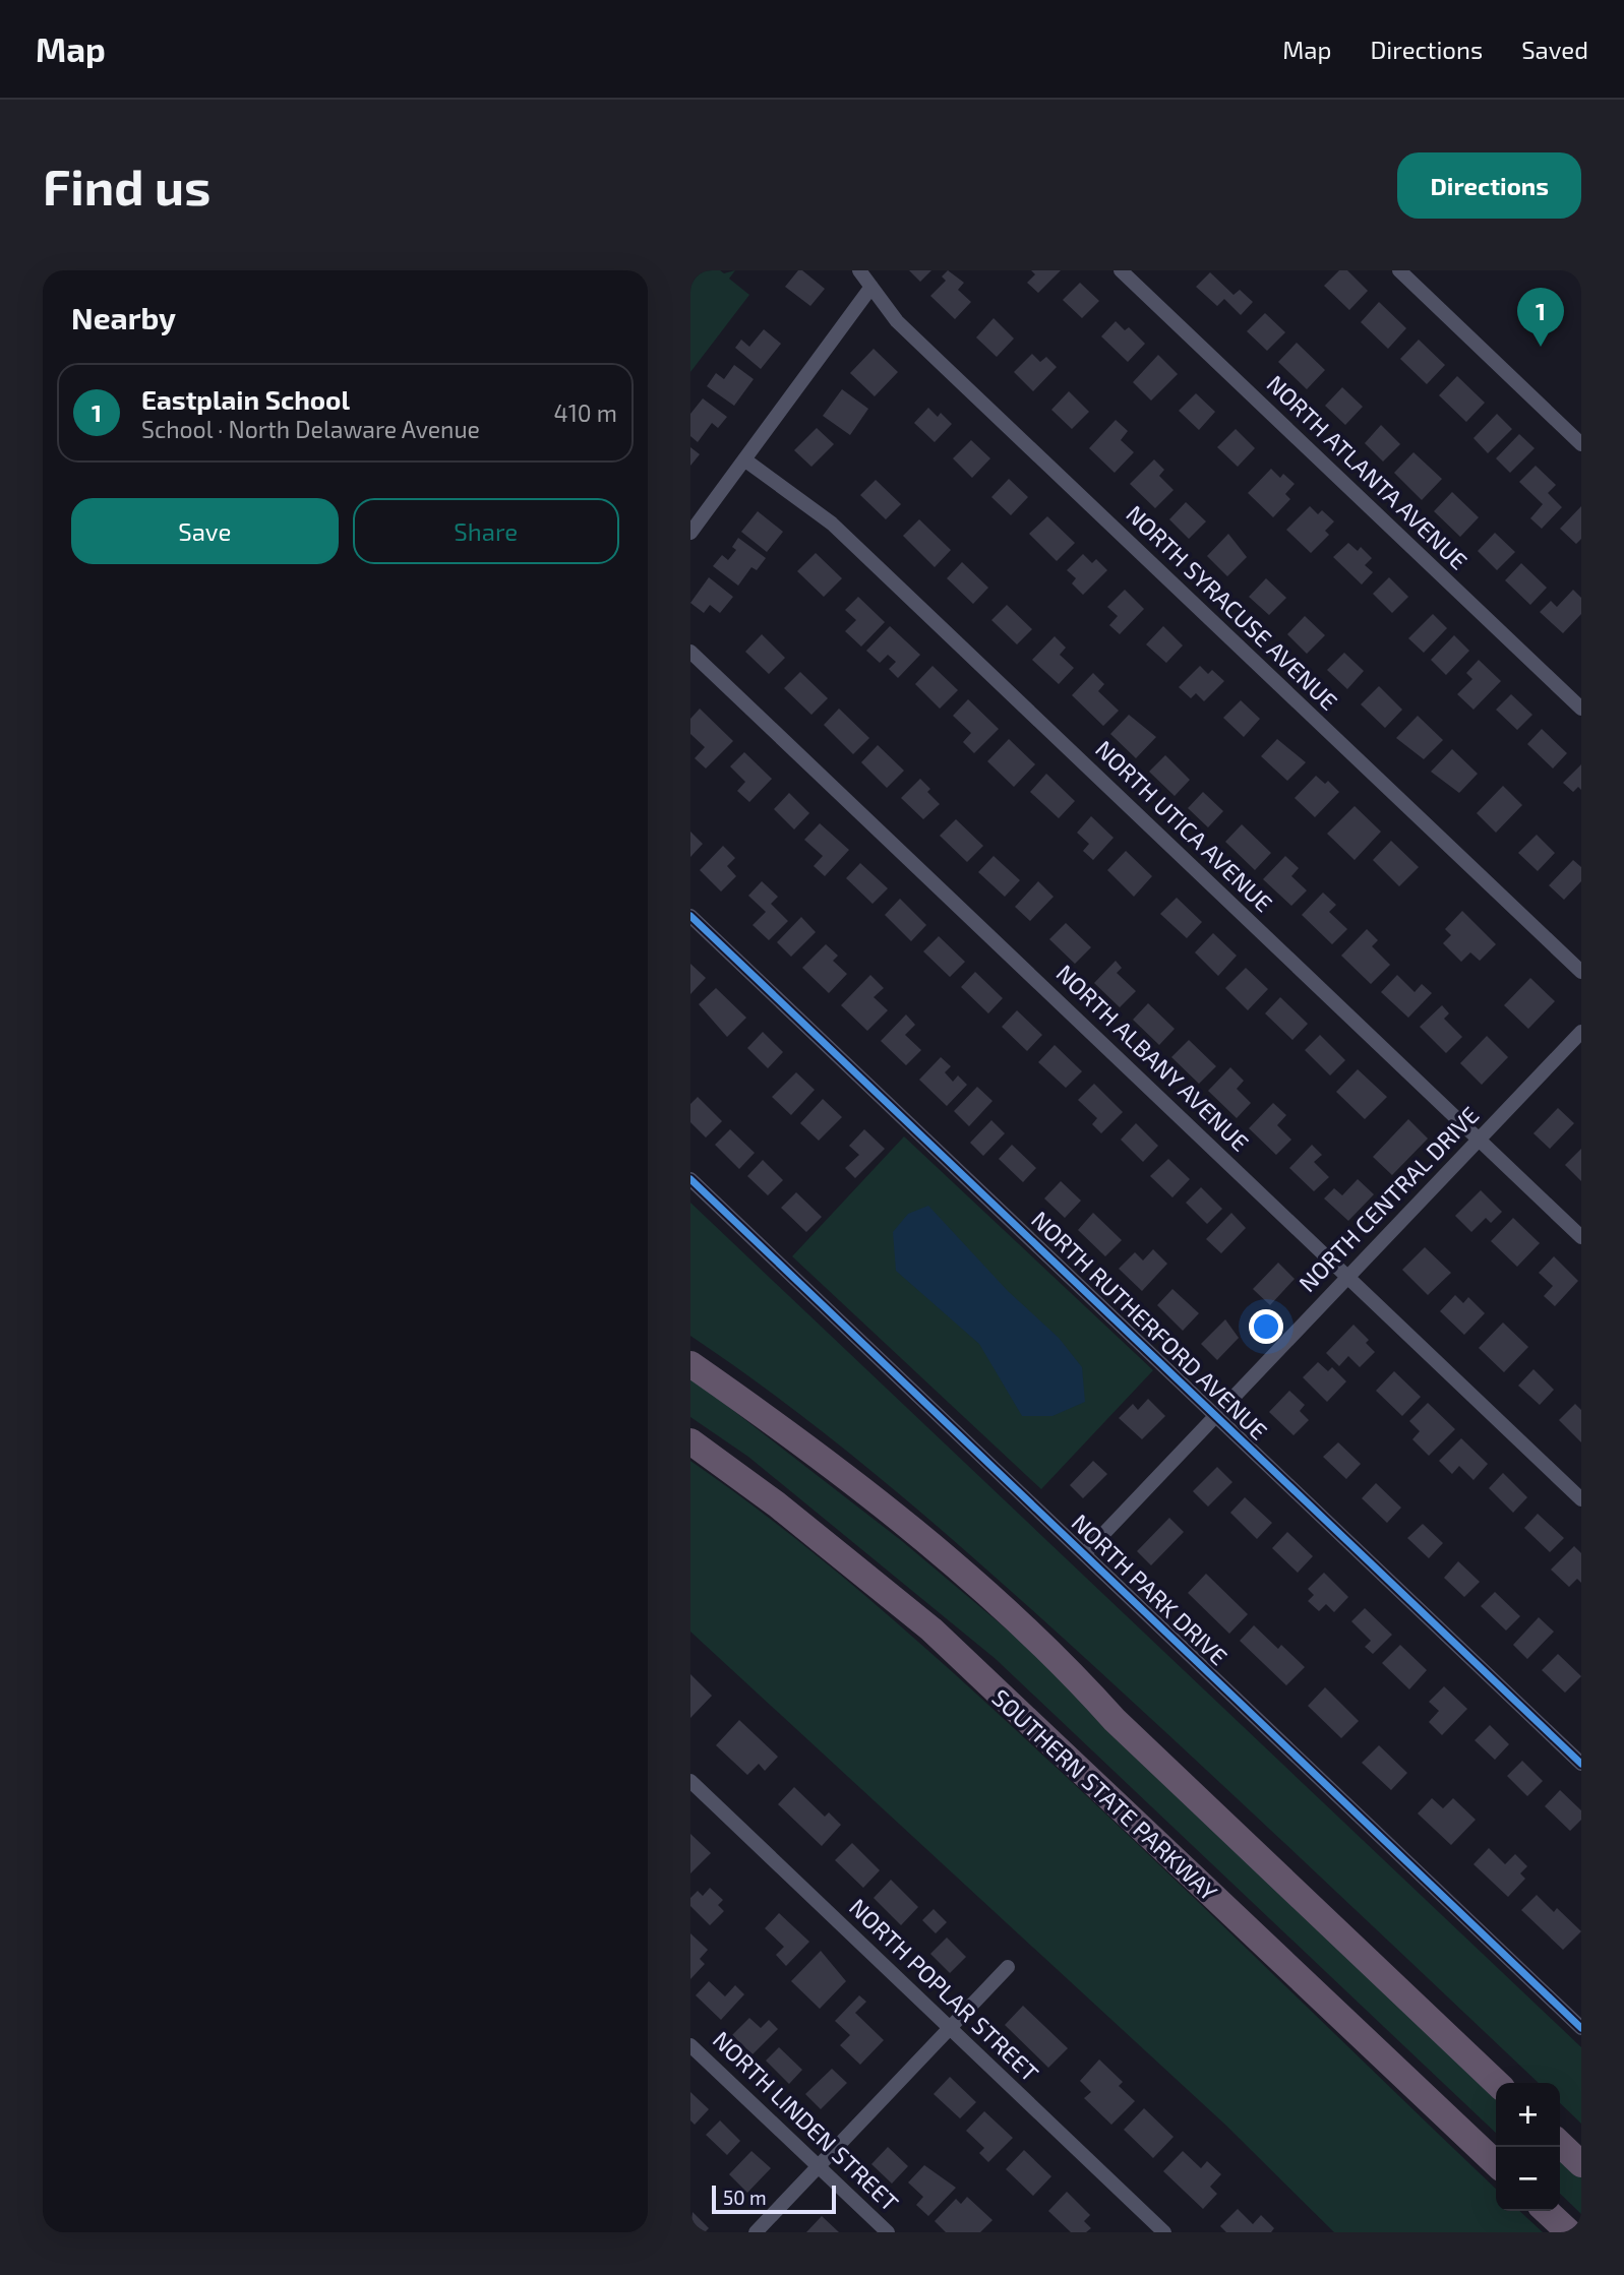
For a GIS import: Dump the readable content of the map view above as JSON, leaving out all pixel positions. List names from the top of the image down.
{
  "streets": {
    "highway": ["SOUTHERN STATE PARKWAY"],
    "street": [
      "NORTH ATLANTA AVENUE",
      "NORTH SYRACUSE AVENUE",
      "NORTH UTICA AVENUE",
      "NORTH ALBANY AVENUE",
      "NORTH CENTRAL DRIVE",
      "NORTH RUTHERFORD AVENUE",
      "NORTH PARK DRIVE",
      "NORTH POPLAR STREET",
      "NORTH LINDEN STREET"
    ]
  },
  "crossings": [
    ["NORTH UTICA AVENUE", "NORTH CENTRAL DRIVE"],
    ["NORTH ALBANY AVENUE", "NORTH CENTRAL DRIVE"],
    ["NORTH CENTRAL DRIVE", "NORTH RUTHERFORD AVENUE"],
    ["NORTH CENTRAL DRIVE", "NORTH PARK DRIVE"]
  ],
  "scale_bar": "50 m",
  "page": {
    "header": "Map",
    "nav": ["Map", "Directions", "Saved"],
    "buttons": [
      "Directions",
      ["Save", "Share"]
    ],
    "title": "Find us",
    "heading": "Nearby",
    "pins": "1",
    "list": [
      {
        "mark": "1",
        "name": "Eastplain School",
        "note": "School · North Delaware Avenue",
        "value": "410 m"
      }
    ],
    "map_buttons": ["+", "−"],
    "scale": "50 m"
  }
}
